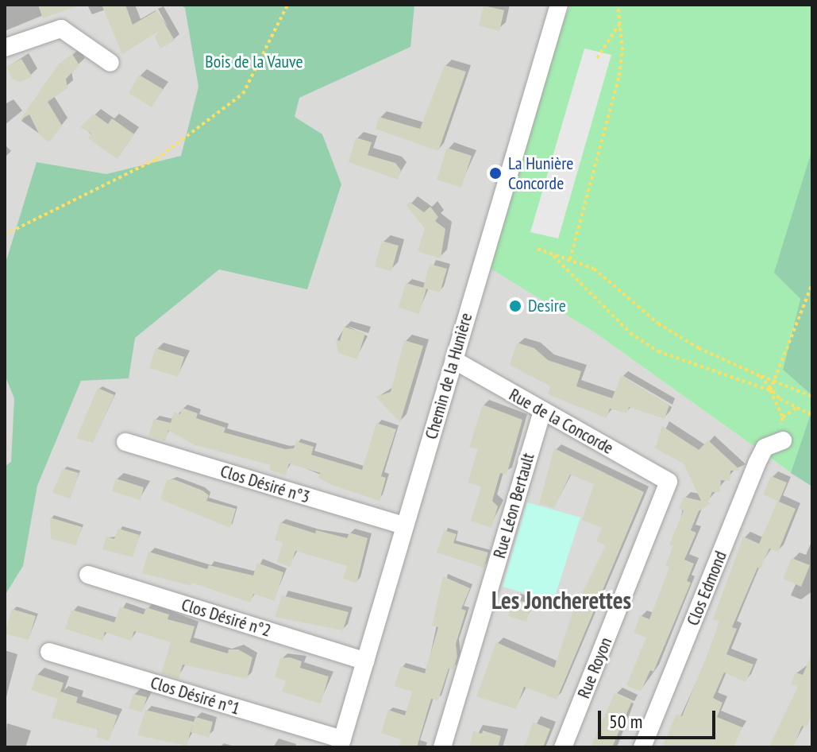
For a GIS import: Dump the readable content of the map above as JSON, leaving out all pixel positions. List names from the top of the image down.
{
  "streets": {
    "street": [
      "Chemin de la Hunière",
      "Rue de la Concorde",
      "Clos Désiré n°3",
      "Rue Léon Bertault",
      "Clos Edmond",
      "Clos Désiré n°2",
      "Rue Royon",
      "Clos Désiré n°1"
    ]
  },
  "crossings": [
    ["Chemin de la Hunière", "Rue de la Concorde"],
    ["Chemin de la Hunière", "Clos Désiré n°3"],
    ["Chemin de la Hunière", "Clos Désiré n°2"],
    ["Chemin de la Hunière", "Clos Désiré n°1"],
    ["Rue de la Concorde", "Rue Léon Bertault"],
    ["Rue de la Concorde", "Rue Royon"]
  ],
  "districts": ["Les Joncherettes"],
  "parks": ["Bois de la Vauve"],
  "places": ["La Hunière Concorde", "Desire"],
  "scale_bar": "50 m"
}
